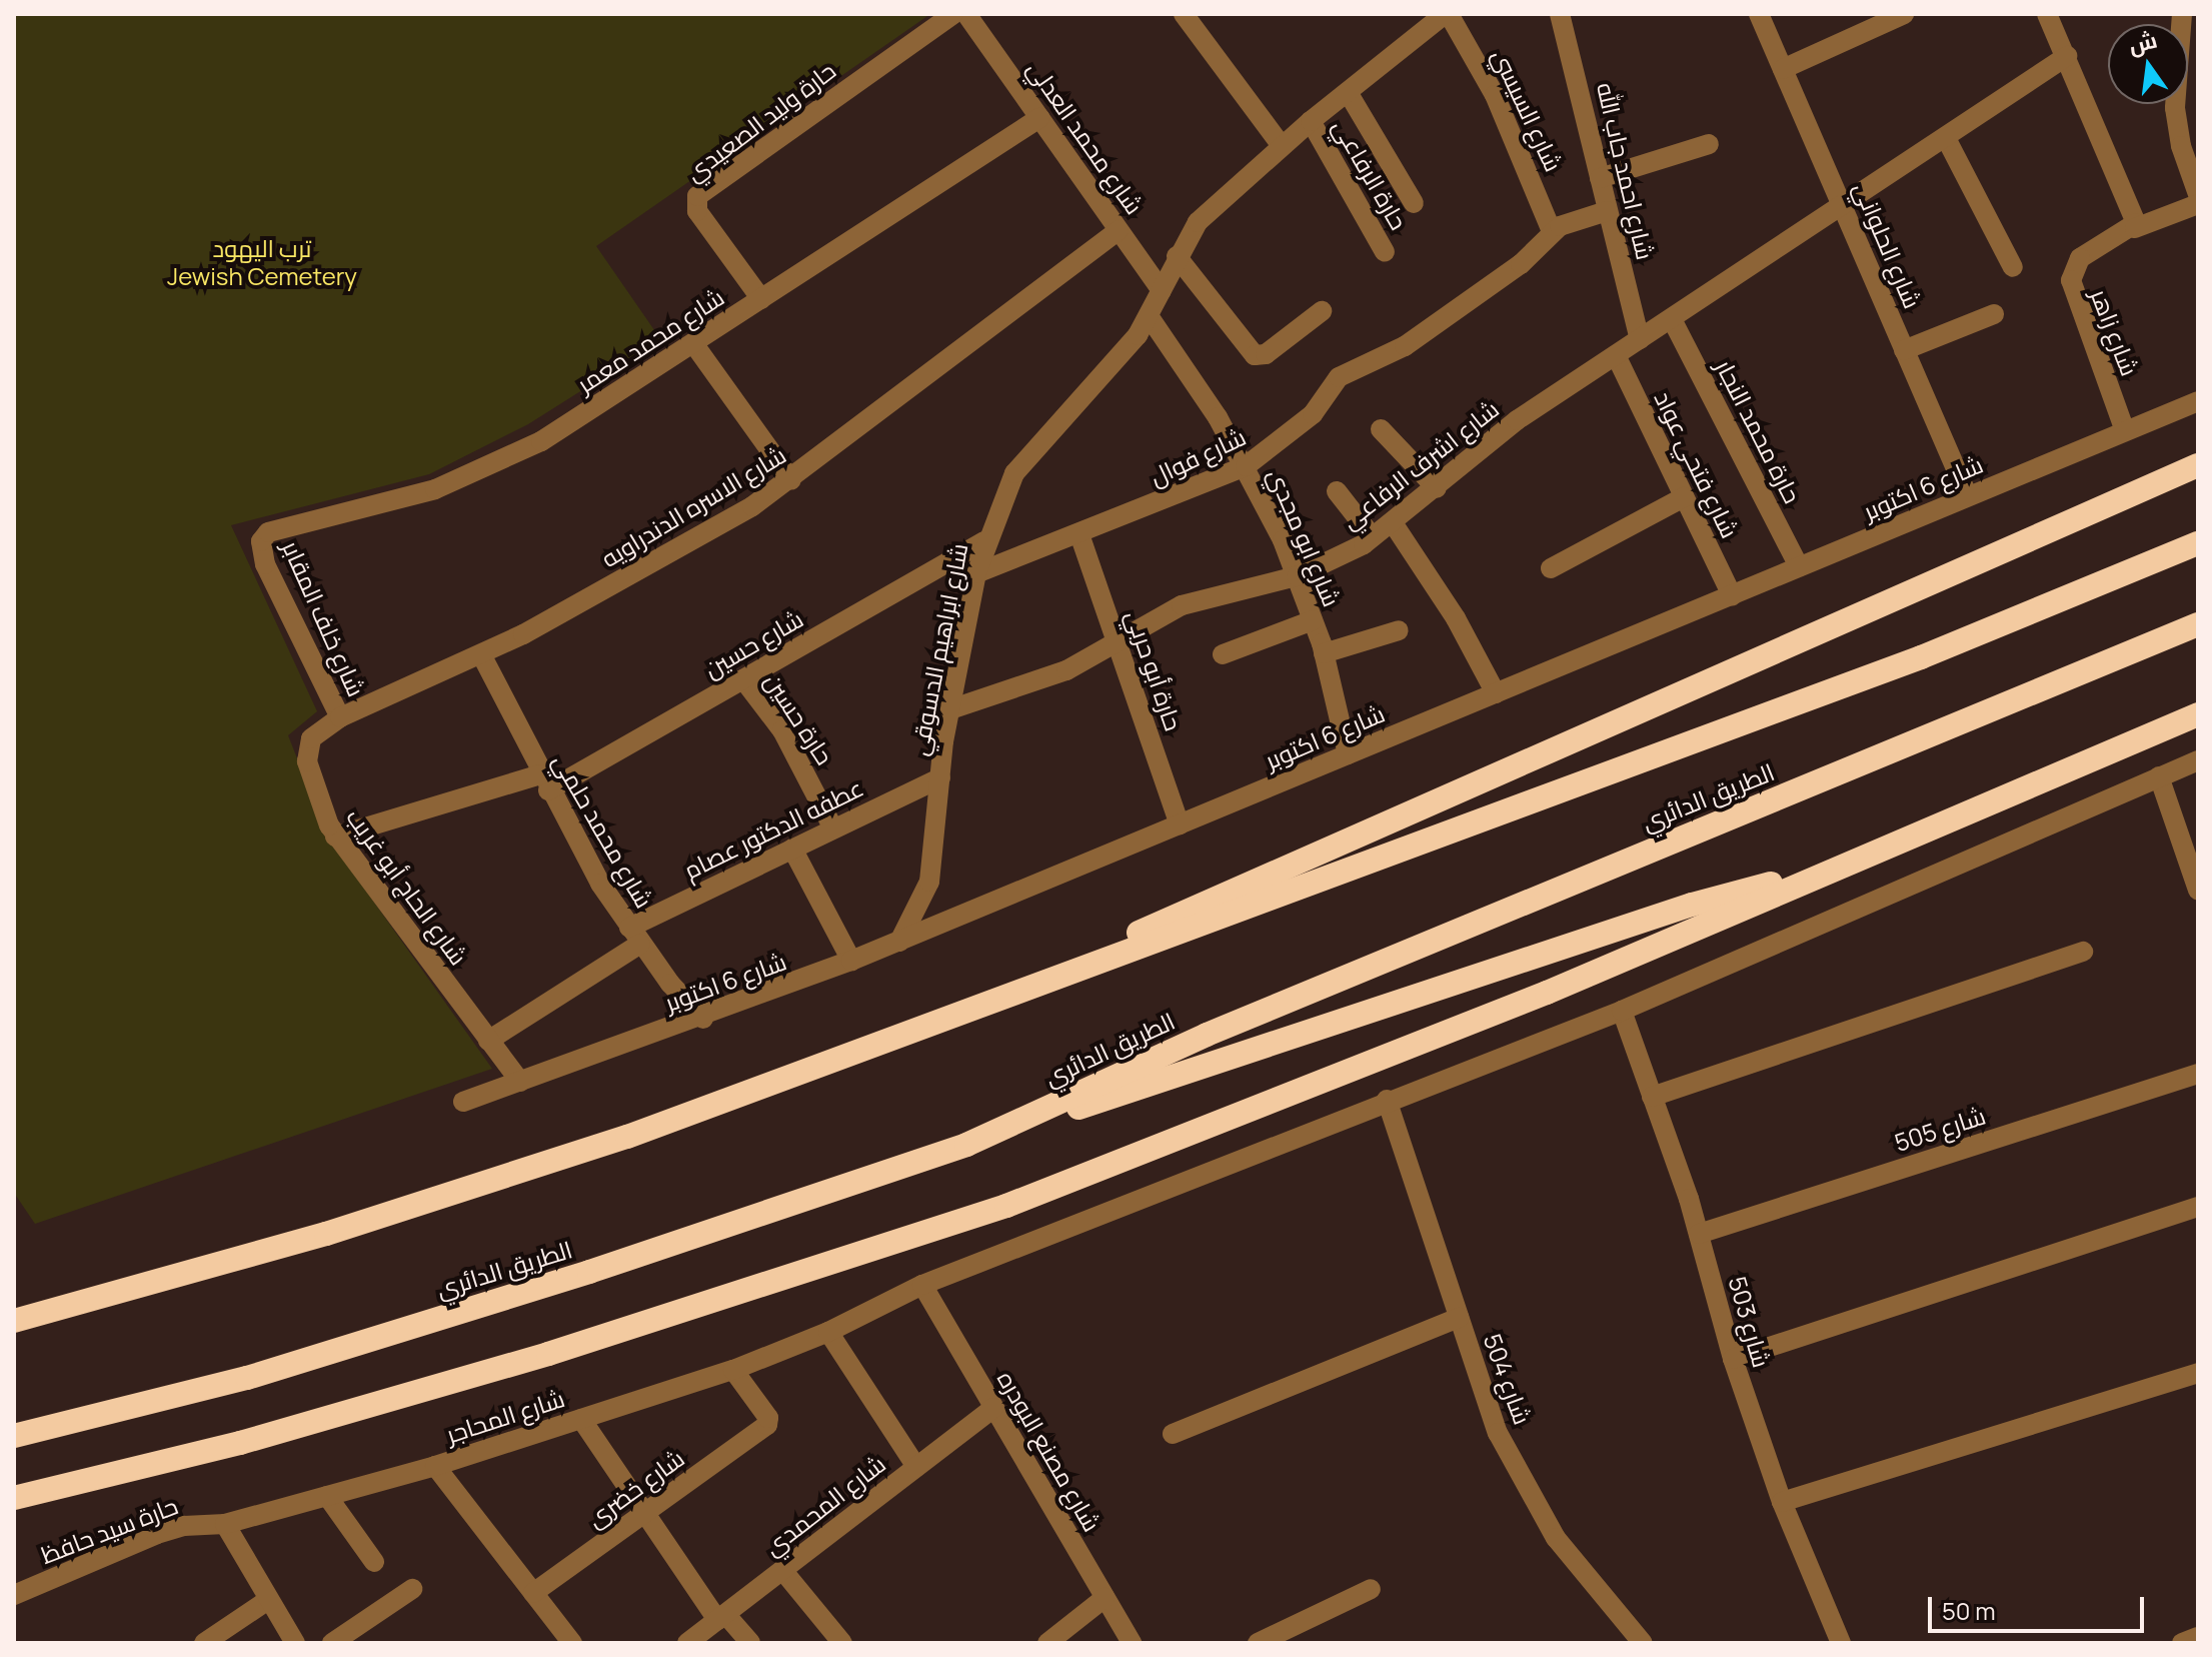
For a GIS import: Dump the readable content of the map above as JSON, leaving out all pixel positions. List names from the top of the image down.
{
  "streets": {
    "highway": ["الطريق الدائري"],
    "street": [
      "شارع السيسي",
      "حارة وليد الصعيدي",
      "شارع محمد العدلي",
      "شارع احمد جاب الله",
      "حارة الرفاعي",
      "شارع الحلواني",
      "شارع زاهر",
      "شارع محمد معمر",
      "حارة محمد النجار",
      "شارع فوال",
      "شارع اشرف الرفاعي",
      "شارع فتحي عواد",
      "شارع 6 اكتوبر",
      "شارع الاسره الدندراويه",
      "شارع ابو مجدي",
      "شارع خلف المقابر",
      "شارع حسين",
      "شارع ابراهيم الدسوقي",
      "حارة أبو حربي",
      "حارة حسين",
      "عطفه الدكتور عصام",
      "شارع محمد حلمي",
      "شارع الحاج أبو غريب",
      "شارع 505",
      "شارع 503",
      "شارع 504",
      "شارع المحاجر",
      "شارع مصنع البودره",
      "شارع خضرى",
      "شارع المحمدي",
      "حارة سيد حافظ"
    ]
  },
  "crossings": [
    ["شارع السيسي", "شارع فوال"],
    ["شارع السيسي", "شارع ابراهيم الدسوقي"],
    ["حارة وليد الصعيدي", "شارع محمد معمر"],
    ["شارع محمد العدلي", "شارع محمد معمر"],
    ["شارع محمد العدلي", "شارع الاسره الدندراويه"],
    ["شارع محمد العدلي", "شارع ابراهيم الدسوقي"],
    ["شارع احمد جاب الله", "شارع فوال"],
    ["شارع احمد جاب الله", "شارع اشرف الرفاعي"],
    ["حارة الرفاعي", "شارع ابراهيم الدسوقي"],
    ["شارع الحلواني", "شارع اشرف الرفاعي"],
    ["شارع الحلواني", "شارع 6 اكتوبر"],
    ["شارع زاهر", "شارع 6 اكتوبر"],
    ["شارع محمد معمر", "شارع خلف المقابر"],
    ["حارة محمد النجار", "شارع اشرف الرفاعي"],
    ["حارة محمد النجار", "شارع 6 اكتوبر"],
    ["شارع فوال", "شارع ابو مجدي"],
    ["شارع فوال", "شارع ابراهيم الدسوقي"],
    ["شارع فوال", "حارة أبو حربي"],
    ["شارع اشرف الرفاعي", "شارع فتحي عواد"],
    ["شارع اشرف الرفاعي", "شارع ابو مجدي"],
    ["شارع اشرف الرفاعي", "شارع ابراهيم الدسوقي"],
    ["شارع اشرف الرفاعي", "حارة أبو حربي"],
    ["شارع فتحي عواد", "شارع 6 اكتوبر"],
    ["شارع 6 اكتوبر", "شارع ابو مجدي"],
    ["شارع 6 اكتوبر", "شارع ابراهيم الدسوقي"],
    ["شارع 6 اكتوبر", "حارة أبو حربي"],
    ["شارع 6 اكتوبر", "شارع محمد حلمي"],
    ["شارع 6 اكتوبر", "شارع الحاج أبو غريب"],
    ["شارع الاسره الدندراويه", "شارع خلف المقابر"],
    ["شارع الاسره الدندراويه", "شارع محمد حلمي"],
    ["شارع الاسره الدندراويه", "شارع الحاج أبو غريب"],
    ["شارع ابو مجدي", "شارع ابراهيم الدسوقي"],
    ["شارع خلف المقابر", "شارع الحاج أبو غريب"],
    ["شارع حسين", "شارع ابراهيم الدسوقي"],
    ["شارع حسين", "حارة حسين"],
    ["شارع حسين", "شارع محمد حلمي"],
    ["شارع حسين", "شارع الحاج أبو غريب"],
    ["شارع ابراهيم الدسوقي", "عطفه الدكتور عصام"],
    ["حارة حسين", "عطفه الدكتور عصام"],
    ["عطفه الدكتور عصام", "شارع محمد حلمي"],
    ["عطفه الدكتور عصام", "شارع الحاج أبو غريب"],
    ["شارع 505", "شارع 503"],
    ["شارع 503", "شارع المحاجر"],
    ["شارع 504", "شارع المحاجر"],
    ["شارع المحاجر", "شارع مصنع البودره"],
    ["شارع المحاجر", "شارع خضرى"],
    ["شارع المحاجر", "حارة سيد حافظ"],
    ["شارع مصنع البودره", "شارع المحمدي"]
  ],
  "parks": ["ترب اليهود Jewish Cemetery"],
  "scale_bar": "50 m",
  "north": "top"
}
